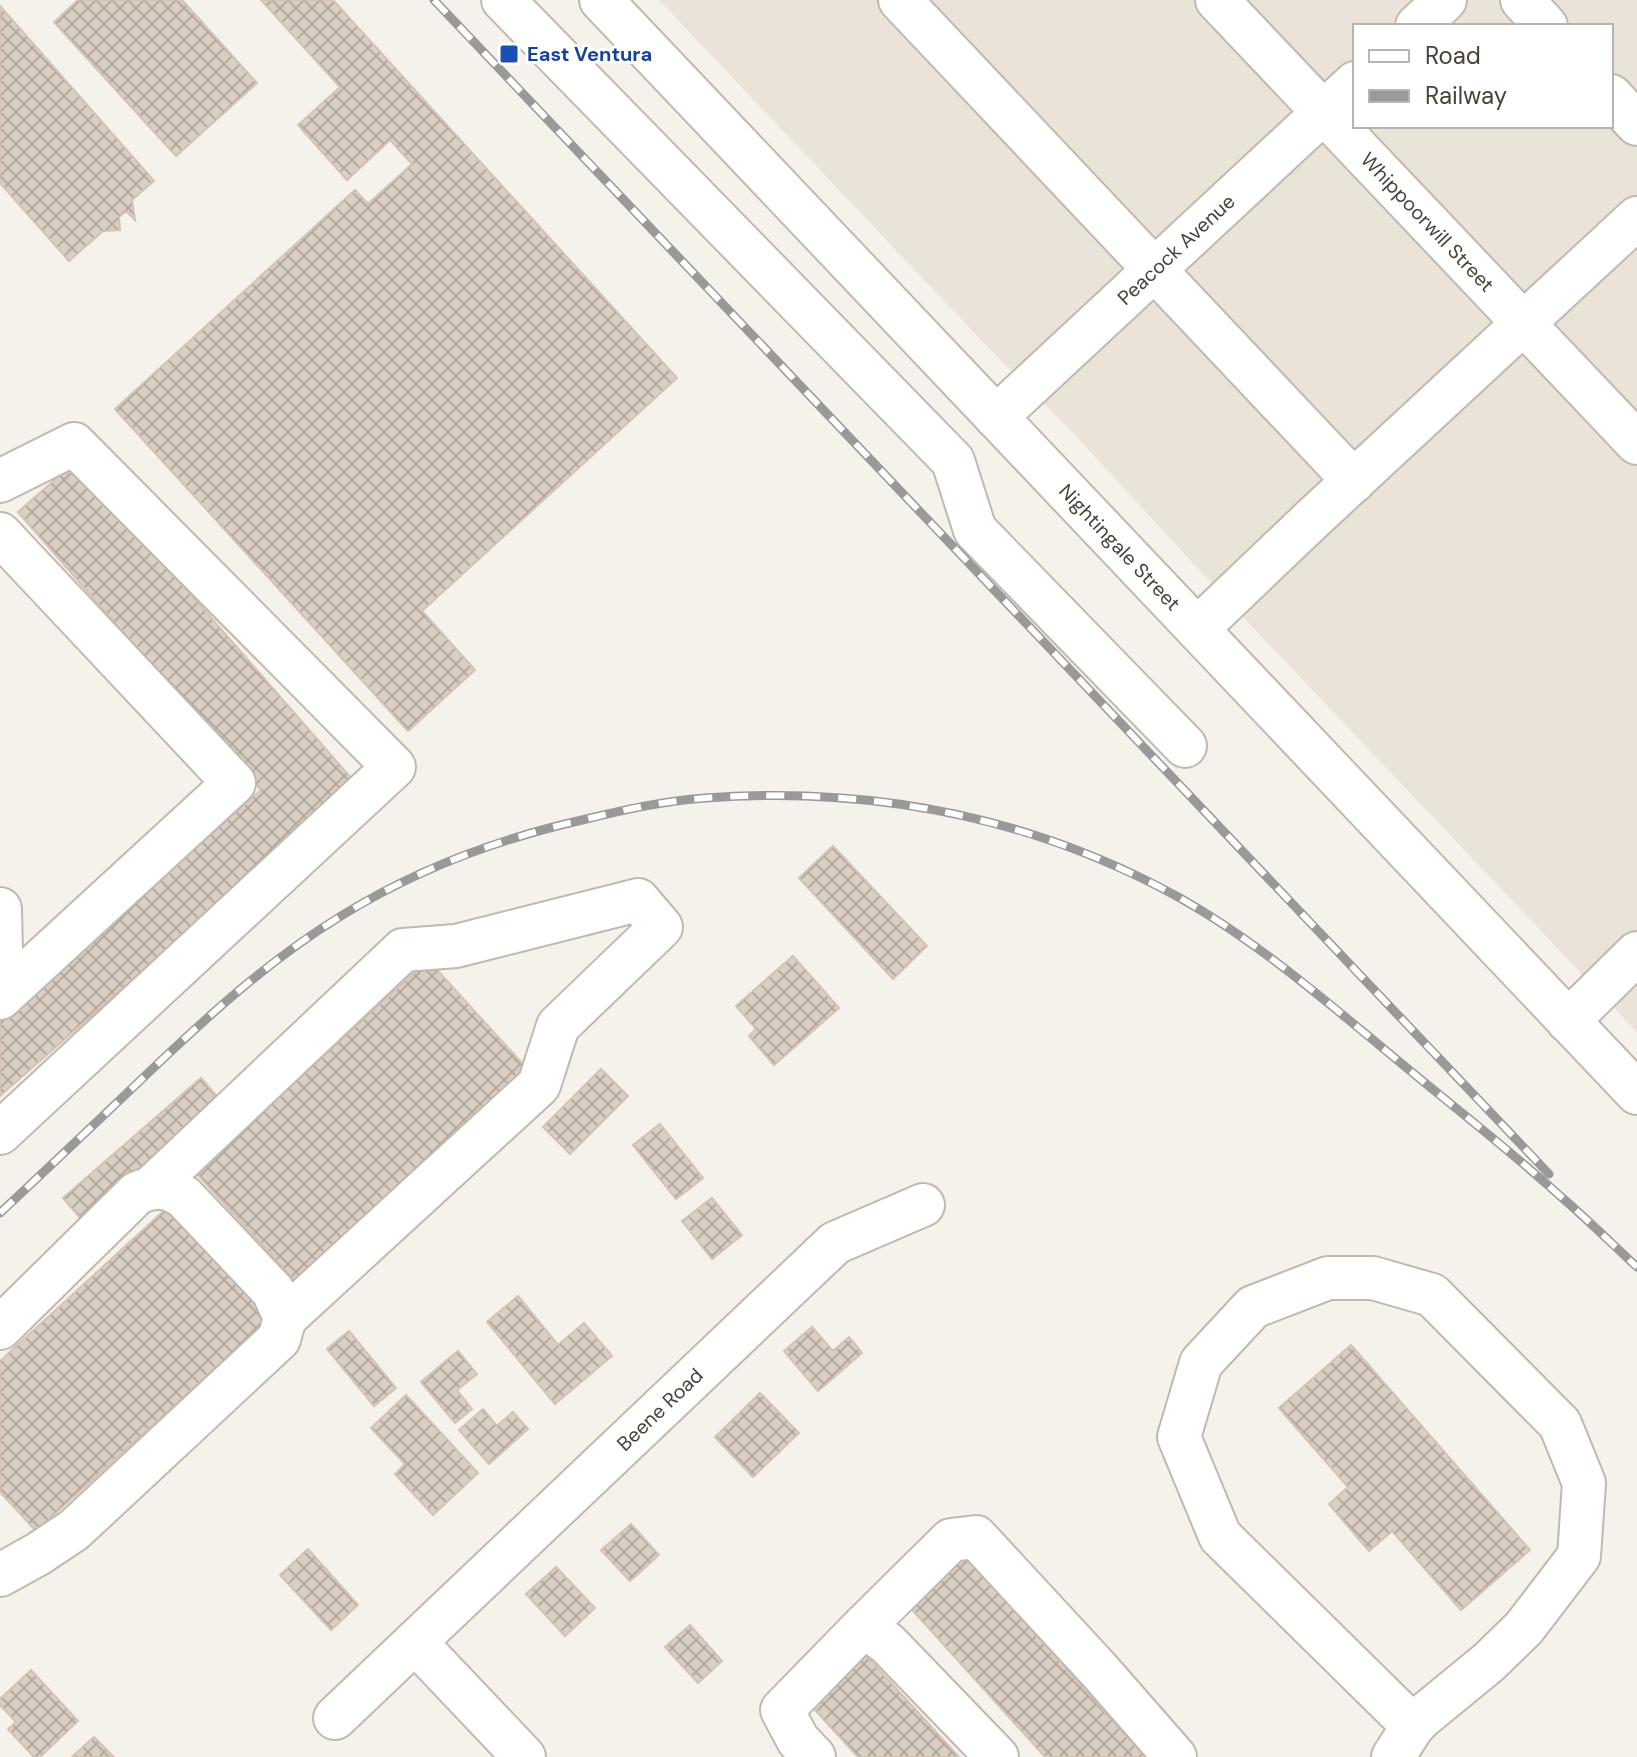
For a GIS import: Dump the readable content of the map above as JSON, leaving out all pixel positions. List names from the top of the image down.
{
  "streets": {
    "street": [
      "Whippoorwill Street",
      "Peacock Avenue",
      "Nightingale Street",
      "Beene Road"
    ]
  },
  "crossings": [
    ["Whippoorwill Street", "Peacock Avenue"],
    ["Peacock Avenue", "Nightingale Street"]
  ],
  "places": {
    "transit": ["East Ventura"]
  },
  "legend": ["Road", "Railway"]
}
